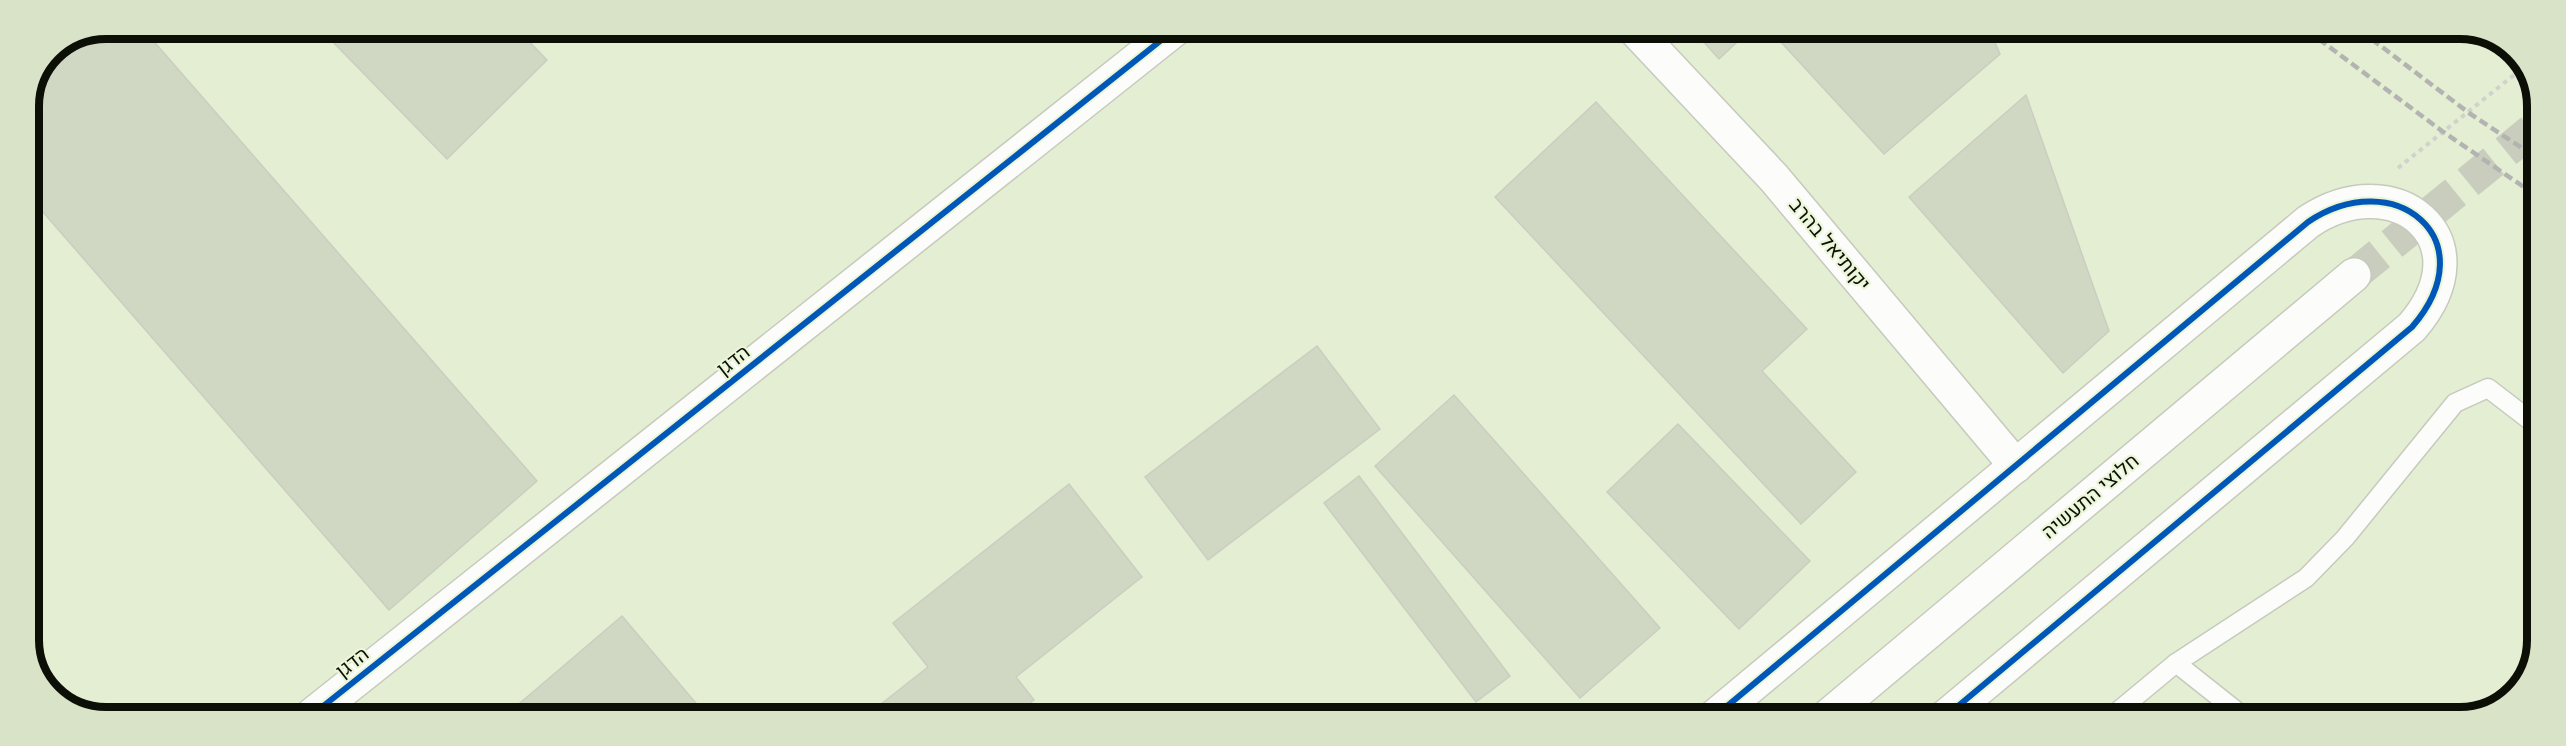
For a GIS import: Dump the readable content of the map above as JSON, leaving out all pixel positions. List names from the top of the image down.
{
  "streets": {
    "street": ["יקותיאל בהרב", "הדגן", "חלוצי התעשיה"]
  }
}
